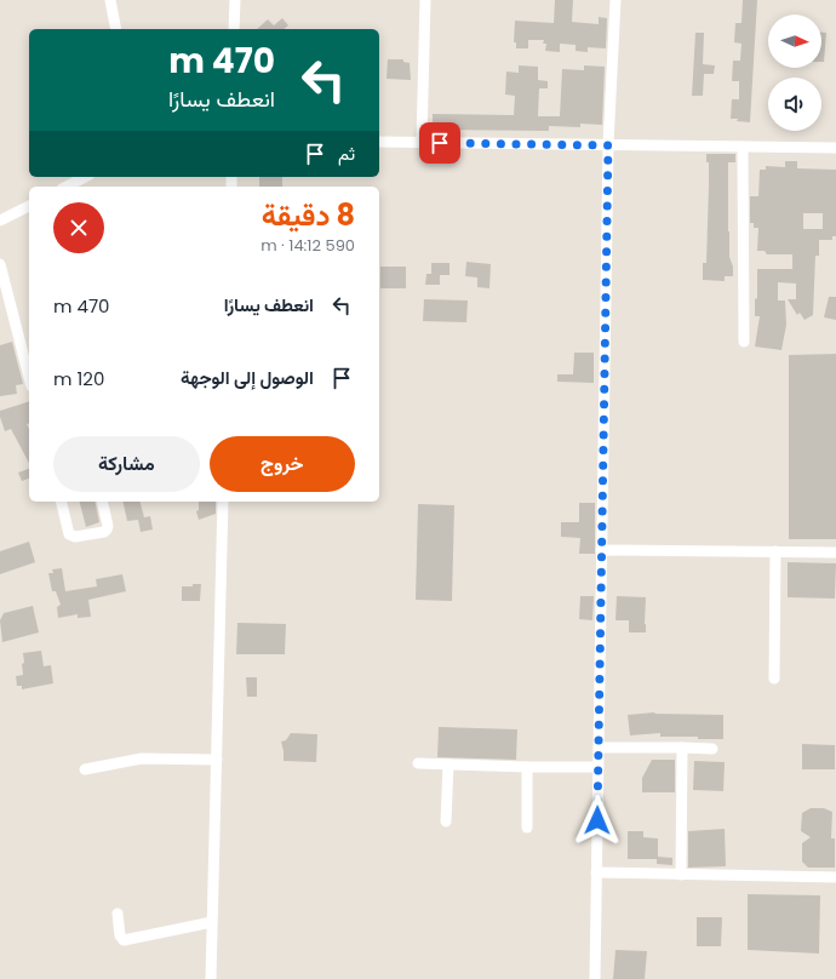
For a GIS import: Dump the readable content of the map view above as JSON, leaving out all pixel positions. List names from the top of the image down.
{
  "north": "right",
  "page": {
    "turn": ["470 m", "انعطف يسارًا"],
    "then": "ثم",
    "heading": ["8 دقيقة", "590 m · 14:12"],
    "list": [
      {
        "name": "انعطف يسارًا",
        "value": "470 m"
      },
      {
        "name": "الوصول إلى الوجهة",
        "value": "120 m"
      }
    ],
    "buttons": ["خروج", "مشاركة"]
  }
}
